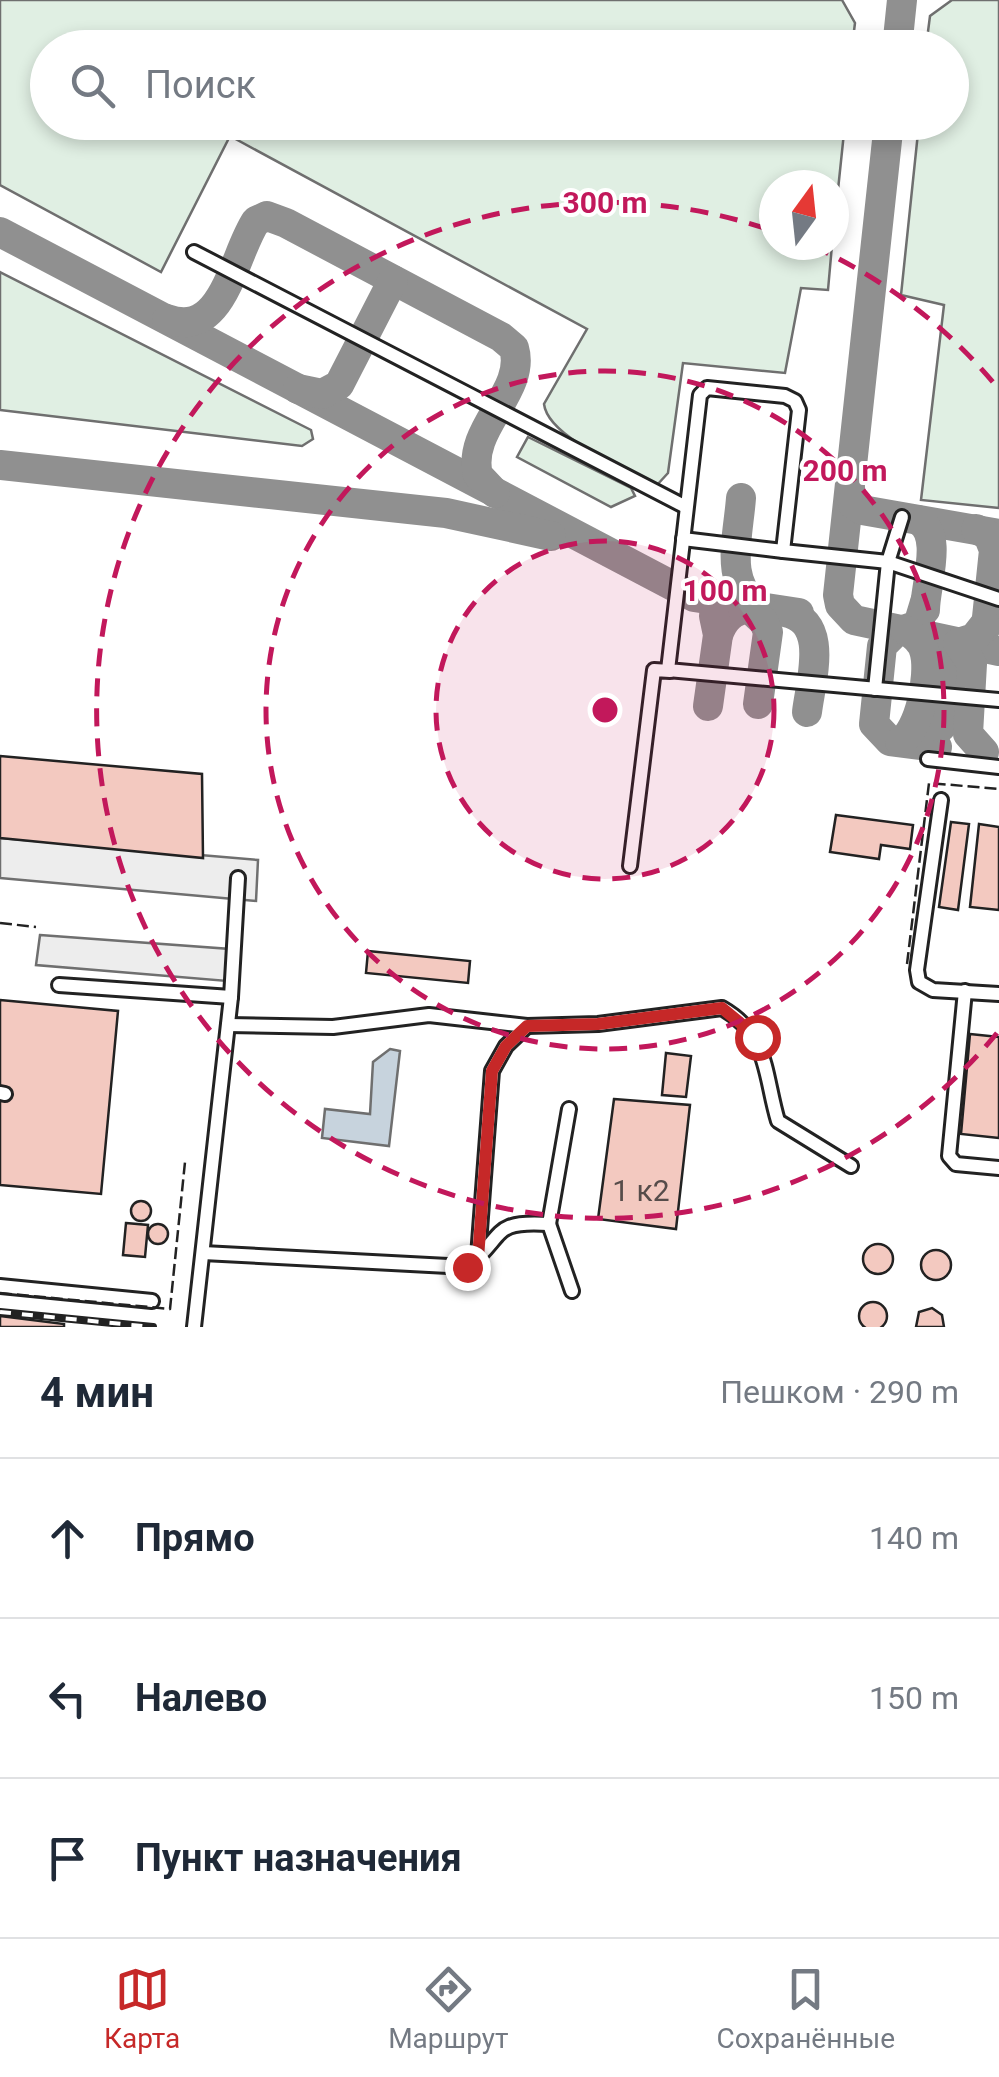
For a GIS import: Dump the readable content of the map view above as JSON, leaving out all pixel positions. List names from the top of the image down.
{
  "house_numbers": ["1 к2"],
  "north": "top",
  "page": {
    "search": "Поиск",
    "heading": ["4 мин", "Пешком · 290 m"],
    "list": [
      ["Прямо", "140 m"],
      ["Налево", "150 m"],
      "Пункт назначения"
    ],
    "nav": ["Карта", "Маршрут", "Сохранённые"]
  },
  "rings": ["300 m", "200 m", "100 m"]
}
